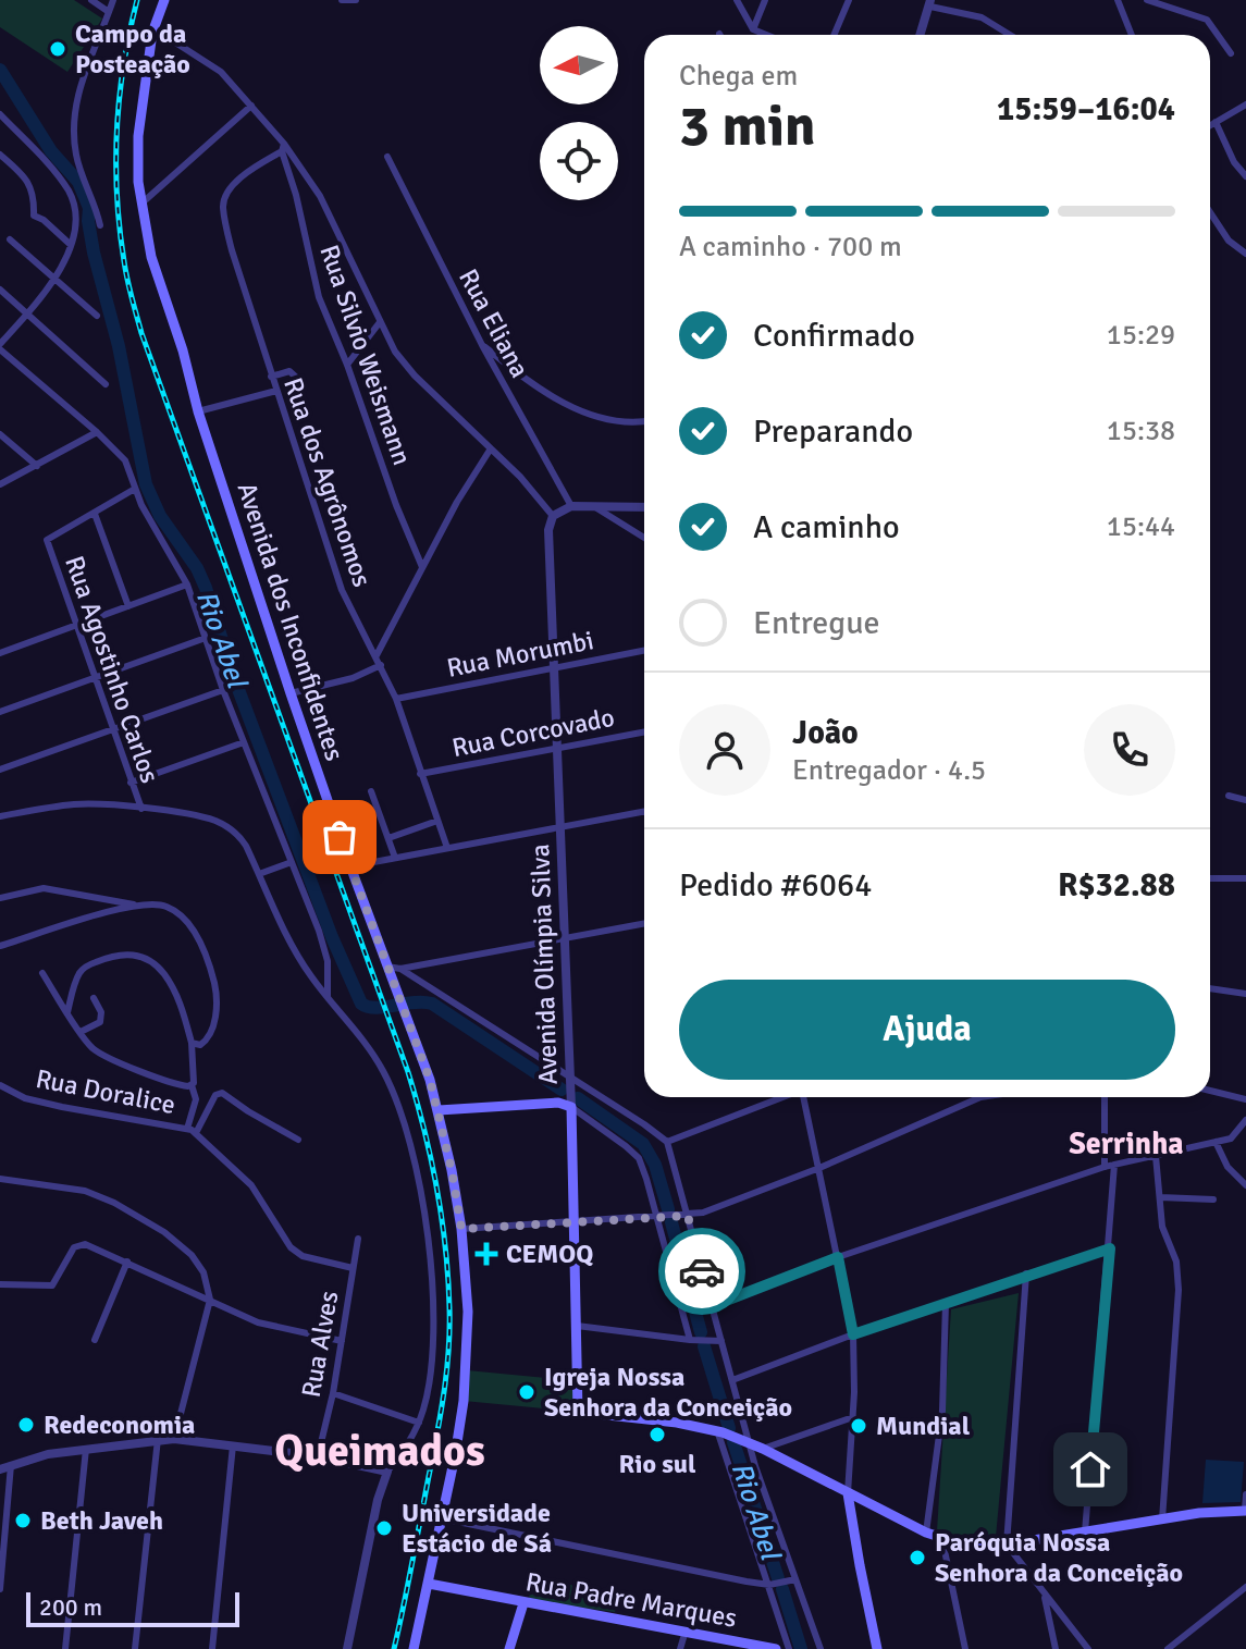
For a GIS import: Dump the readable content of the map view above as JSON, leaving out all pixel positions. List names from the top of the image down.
{
  "streets": {
    "main road": ["Avenida dos Inconfidentes", "Avenida Olímpia Silva", "Rua Padre Marques"],
    "street": [
      "Rua Eliana",
      "Rua Silvio Weismann",
      "Rua dos Agrônomos",
      "Rua Morumbi",
      "Rua Agostinho Carlos",
      "Rua Corcovado",
      "Rua Doralice",
      "Rua Alves"
    ]
  },
  "crossings": [
    ["Rua Silvio Weismann", "Rua dos Agrônomos"],
    ["Rua dos Agrônomos", "Rua Morumbi"],
    ["Rua dos Agrônomos", "Rua Corcovado"],
    ["Avenida dos Inconfidentes", "Rua Padre Marques"],
    ["Rua Morumbi", "Avenida Olímpia Silva"],
    ["Rua Corcovado", "Avenida Olímpia Silva"],
    ["Rua Doralice", "Rua Alves"]
  ],
  "districts": ["Serrinha", "Queimados"],
  "water": ["Rio Abel"],
  "places": {
    "other": [
      "Campo da Posteação",
      "Igreja Nossa Senhora da Conceição",
      "Redeconomia",
      "Mundial",
      "Rio sul",
      "Beth Javeh",
      "Universidade Estácio de Sá",
      "Paróquia Nossa Senhora da Conceição"
    ],
    "health": ["CEMOQ"]
  },
  "scale_bar": "200 m",
  "north": "left",
  "page": {
    "heading": ["3 min", "Chega em", "15:59–16:04"],
    "panel": [
      "João",
      "Entregador · 4.5",
      "Pedido #6064",
      "R$32.88"
    ],
    "bar": "A caminho · 700 m",
    "list": [
      ["Confirmado", "15:29"],
      ["Preparando", "15:38"],
      ["A caminho", "15:44"],
      "Entregue"
    ],
    "buttons": "Ajuda",
    "scale": "200 m"
  }
}
